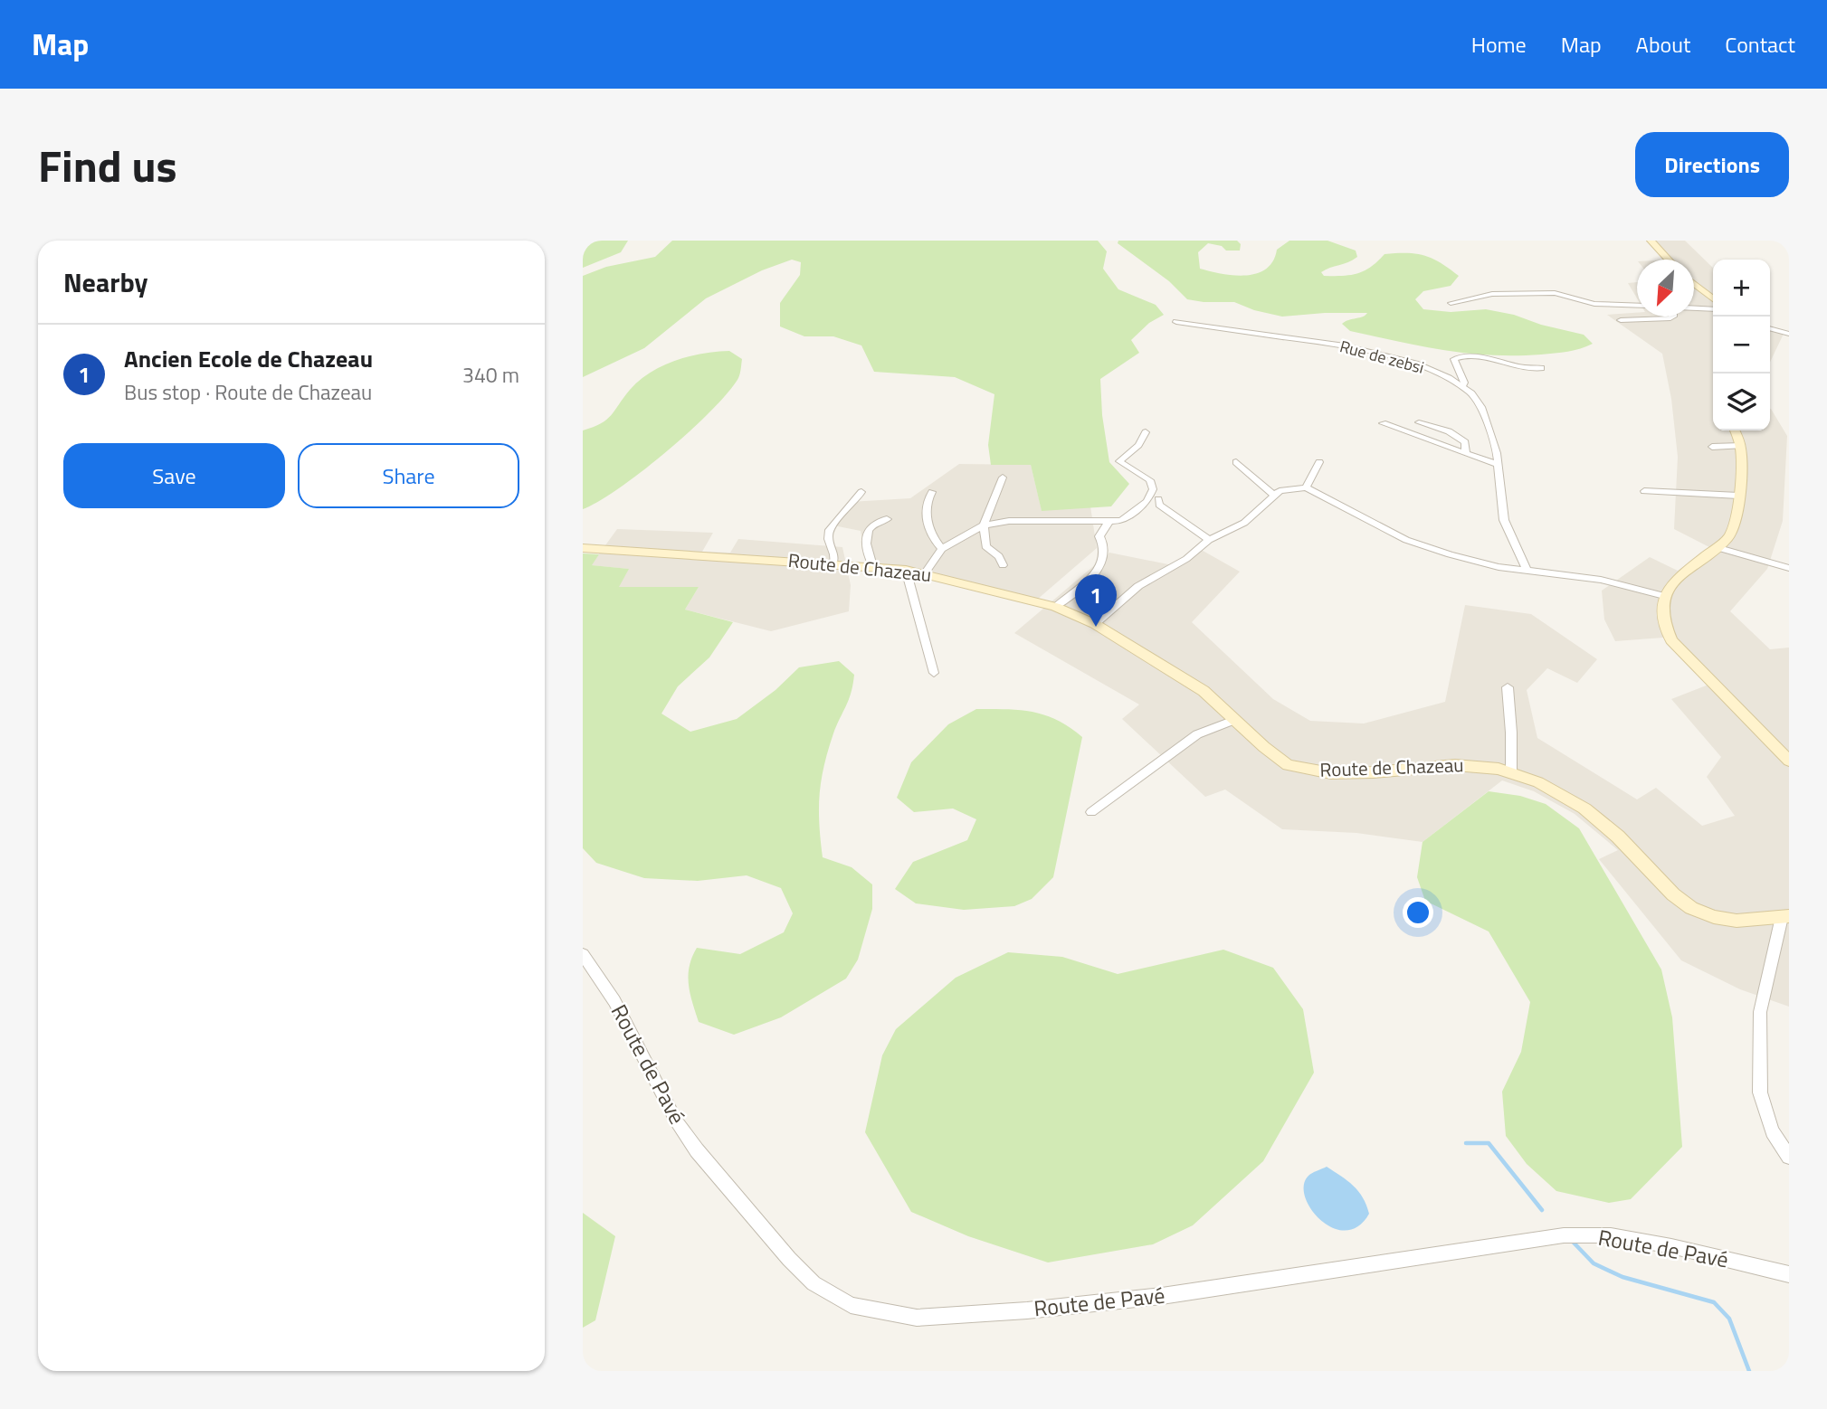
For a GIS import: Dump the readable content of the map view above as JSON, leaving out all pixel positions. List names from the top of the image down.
{
  "streets": {
    "main road": ["Route de Chazeau"],
    "street": ["Rue de zebsi", "Route de Pavé"]
  },
  "north": "bottom left",
  "page": {
    "header": "Map",
    "nav": [
      "Home",
      "Map",
      "About",
      "Contact"
    ],
    "title": "Find us",
    "buttons": [
      "Directions",
      ["Save", "Share"]
    ],
    "heading": "Nearby",
    "map_buttons": ["+", "−"],
    "list": [
      {
        "mark": "1",
        "name": "Ancien Ecole de Chazeau",
        "note": "Bus stop · Route de Chazeau",
        "value": "340 m"
      }
    ],
    "pins": "1"
  }
}
